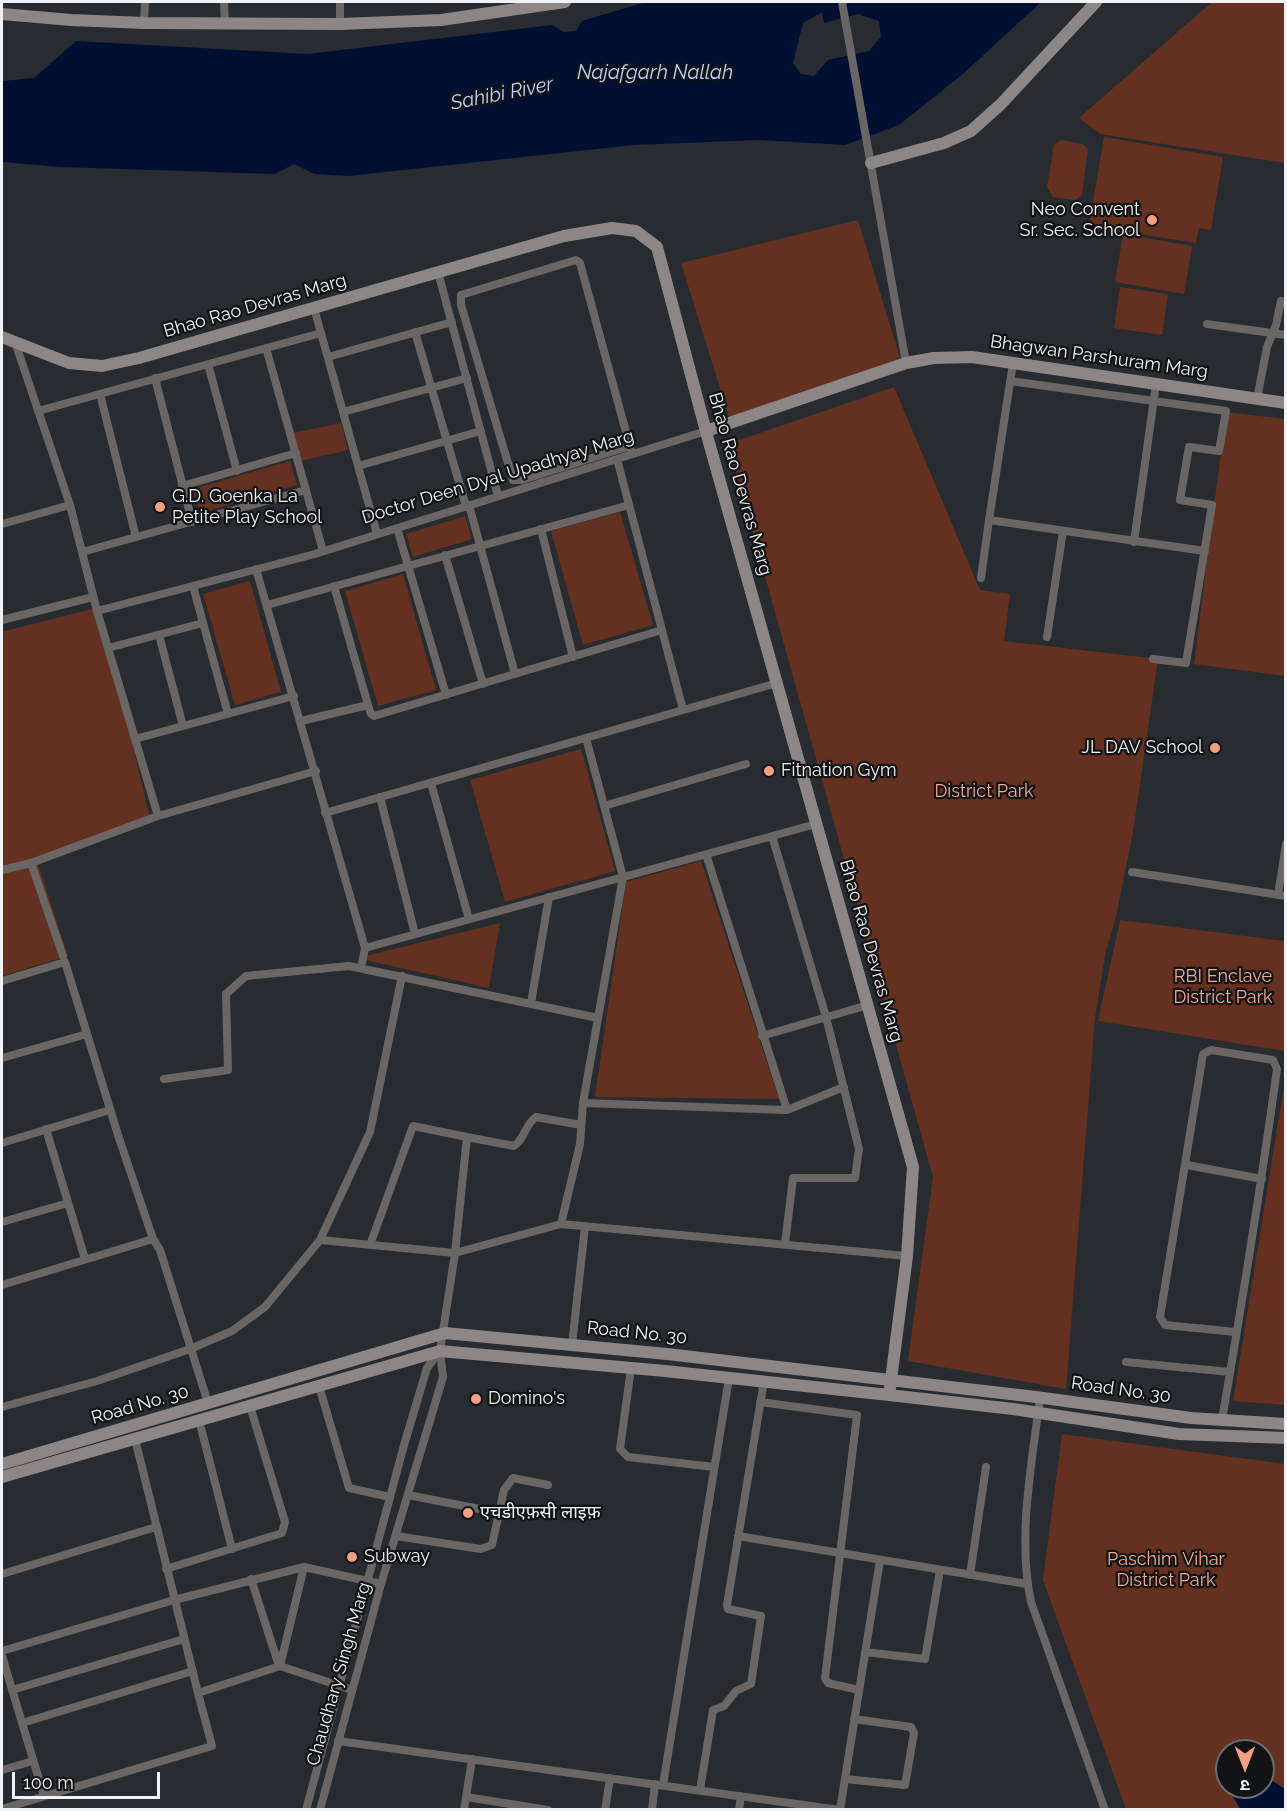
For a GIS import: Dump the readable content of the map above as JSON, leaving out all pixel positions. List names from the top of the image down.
{
  "streets": {
    "street": [
      "Bhao Rao Devras Marg",
      "Bhagwan Parshuram Marg",
      "Doctor Deen Dyal Upadhyay Marg",
      "Road No. 30",
      "Chaudhary Singh Marg"
    ]
  },
  "crossings": [
    ["Bhao Rao Devras Marg", "Doctor Deen Dyal Upadhyay Marg"],
    ["Bhao Rao Devras Marg", "Road No. 30"],
    ["Bhagwan Parshuram Marg", "Doctor Deen Dyal Upadhyay Marg"],
    ["Road No. 30", "Chaudhary Singh Marg"]
  ],
  "water": ["Najafgarh Nallah", "Sahibi River"],
  "parks": ["District Park", "RBI Enclave District Park", "Paschim Vihar District Park"],
  "places": [
    "Neo Convent Sr. Sec. School",
    "G.D. Goenka La Petite Play School",
    "JL DAV School",
    "Fitnation Gym",
    "Domino's",
    "एचडीएफ़सी लाइफ़",
    "Subway"
  ],
  "scale_bar": "100 m",
  "north": "bottom"
}
